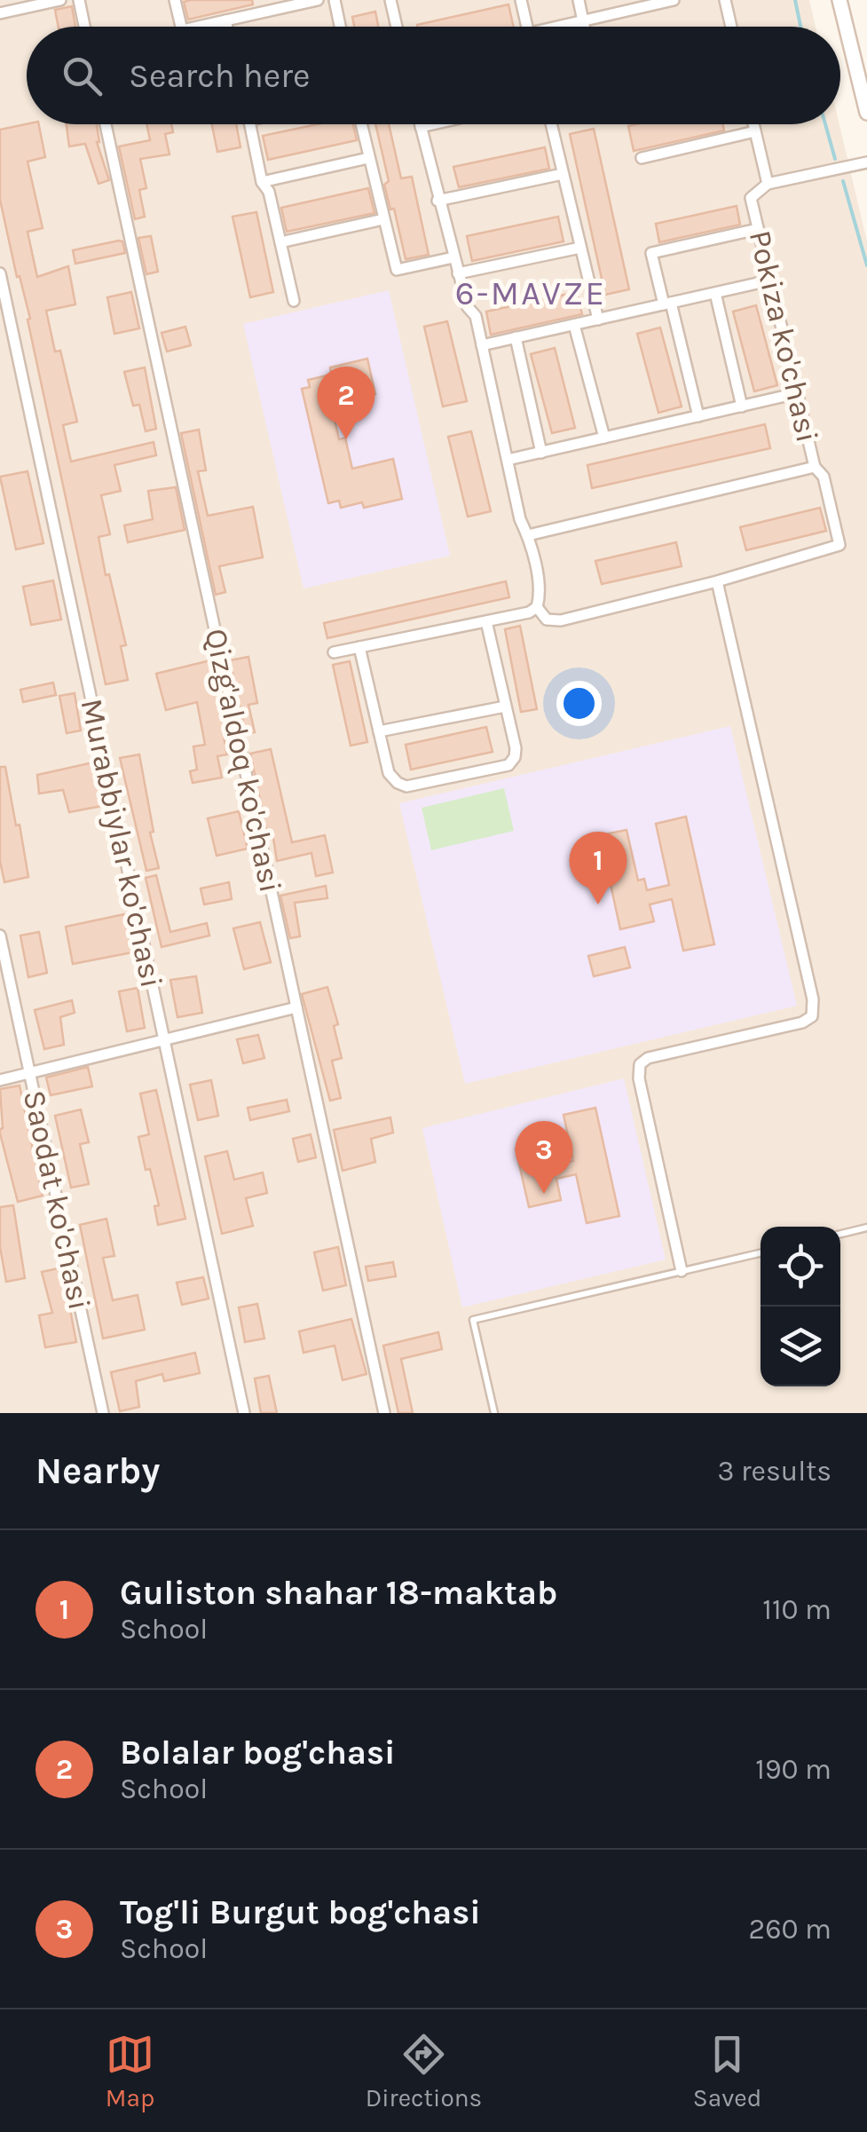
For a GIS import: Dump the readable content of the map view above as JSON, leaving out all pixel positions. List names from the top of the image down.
{
  "streets": {
    "street": [
      "Pokiza ko'chasi",
      "Qizg'aldoq ko'chasi",
      "Murabbiylar ko'chasi",
      "Saodat ko'chasi"
    ]
  },
  "districts": ["6-MAVZE"],
  "page": {
    "search": "Search here",
    "pins": ["2", "1", "3"],
    "heading": ["Nearby", "3 results"],
    "list": [
      {
        "mark": "1",
        "name": "Guliston shahar 18-maktab",
        "note": "School",
        "value": "110 m"
      },
      {
        "mark": "2",
        "name": "Bolalar bog'chasi",
        "note": "School",
        "value": "190 m"
      },
      {
        "mark": "3",
        "name": "Tog'li Burgut bog'chasi",
        "note": "School",
        "value": "260 m"
      }
    ],
    "nav": ["Map", "Directions", "Saved"]
  }
}
